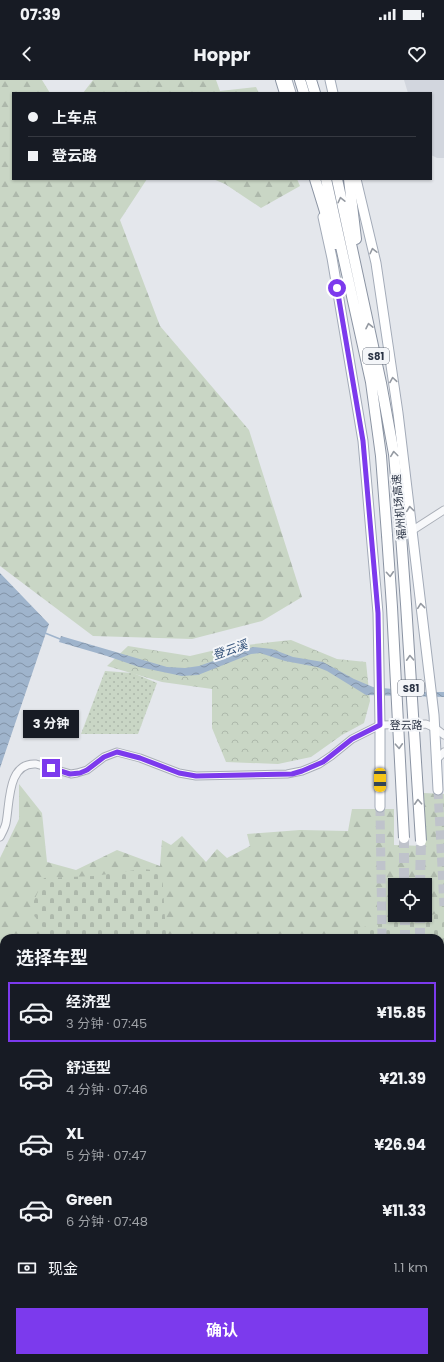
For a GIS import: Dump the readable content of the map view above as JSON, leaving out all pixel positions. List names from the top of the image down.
{
  "streets": {
    "highway": ["S81", "福州机场高速"],
    "street": ["登云路"]
  },
  "water": ["登云溪"],
  "page": {
    "status": "07:39",
    "header": "Hoppr",
    "banner": ["上车点", "登云路"],
    "bubble": "3 分钟",
    "heading": "选择车型",
    "list": [
      {
        "name": "经济型",
        "note": "3 分钟 · 07:45",
        "value": "¥15.85"
      },
      {
        "name": "舒适型",
        "note": "4 分钟 · 07:46",
        "value": "¥21.39"
      },
      {
        "name": "XL",
        "note": "5 分钟 · 07:47",
        "value": "¥26.94"
      },
      {
        "name": "Green",
        "note": "6 分钟 · 07:48",
        "value": "¥11.33"
      }
    ],
    "pay": ["现金", "1.1 km"],
    "buttons": "确认"
  }
}
